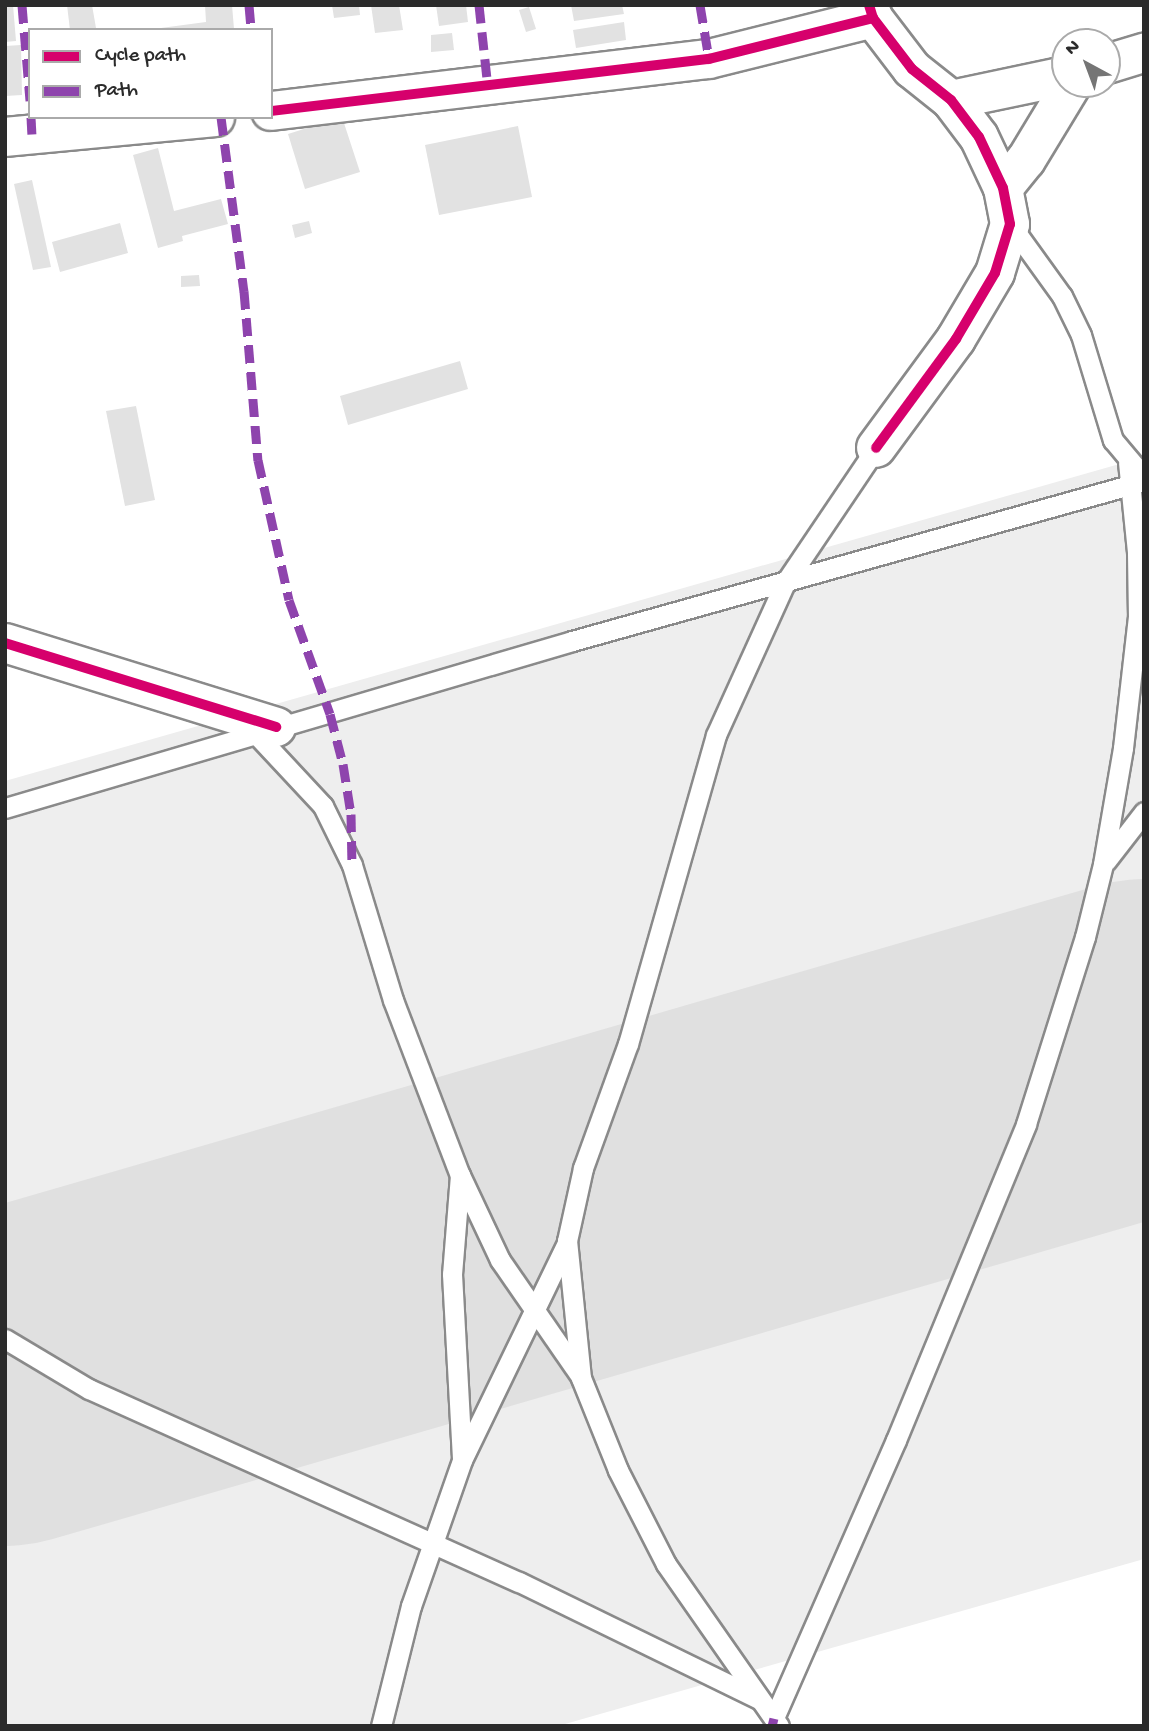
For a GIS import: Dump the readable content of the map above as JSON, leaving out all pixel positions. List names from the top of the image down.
{
  "legend": ["Cycle path", "Path"],
  "north": "top left"
}
